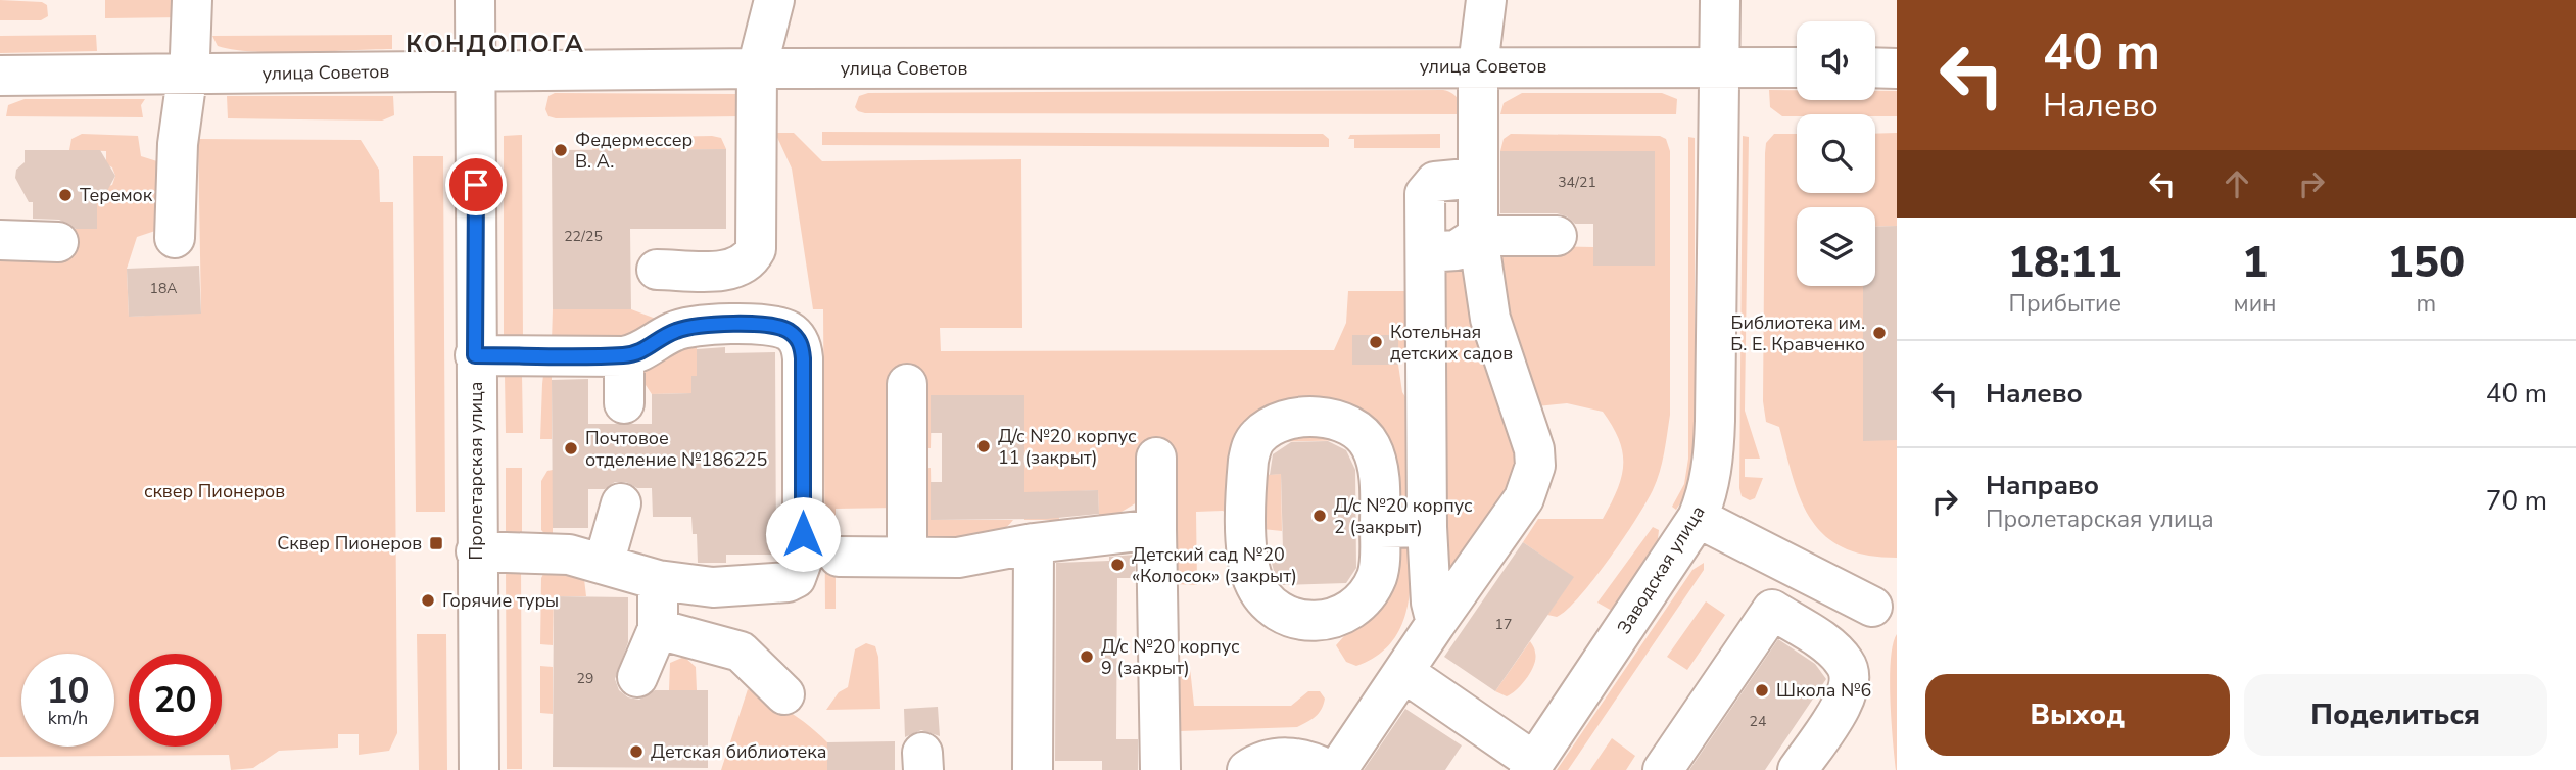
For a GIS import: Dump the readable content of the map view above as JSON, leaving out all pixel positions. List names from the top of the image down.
{
  "streets": {
    "street": ["улица Советов", "Пролетарская улица", "Заводская улица"]
  },
  "crossings": [
    ["улица Советов", "Пролетарская улица"],
    ["улица Советов", "Заводская улица"]
  ],
  "districts": ["КОНДОПОГА"],
  "parks": ["сквер Пионеров"],
  "places": {
    "other": [
      "Федермессер В. А.",
      "Теремок",
      "Библиотека им. Б. Е. Кравченко",
      "Котельная детских садов",
      "Д/с №20 корпус 11 (закрыт)",
      "Почтовое отделение №186225",
      "Д/с №20 корпус 2 (закрыт)",
      "Детский сад №20 «Колосок» (закрыт)",
      "Горячие туры",
      "Д/с №20 корпус 9 (закрыт)",
      "Школа №6",
      "Детская библиотека"
    ],
    "transit": ["Сквер Пионеров"]
  },
  "house_numbers": [
    "34/21",
    "22/25",
    "18А",
    "17",
    "29",
    "24"
  ],
  "page": {
    "turn": ["40 m", "Налево"],
    "eta": [
      "18:11",
      "Прибытие",
      "1",
      "мин",
      "150",
      "m"
    ],
    "list": [
      {
        "name": "Налево",
        "value": "40 m"
      },
      {
        "name": "Направо",
        "note": "Пролетарская улица",
        "value": "70 m"
      }
    ],
    "speed": "10 km/h",
    "limit": "20",
    "buttons": ["Выход", "Поделиться"]
  }
}
